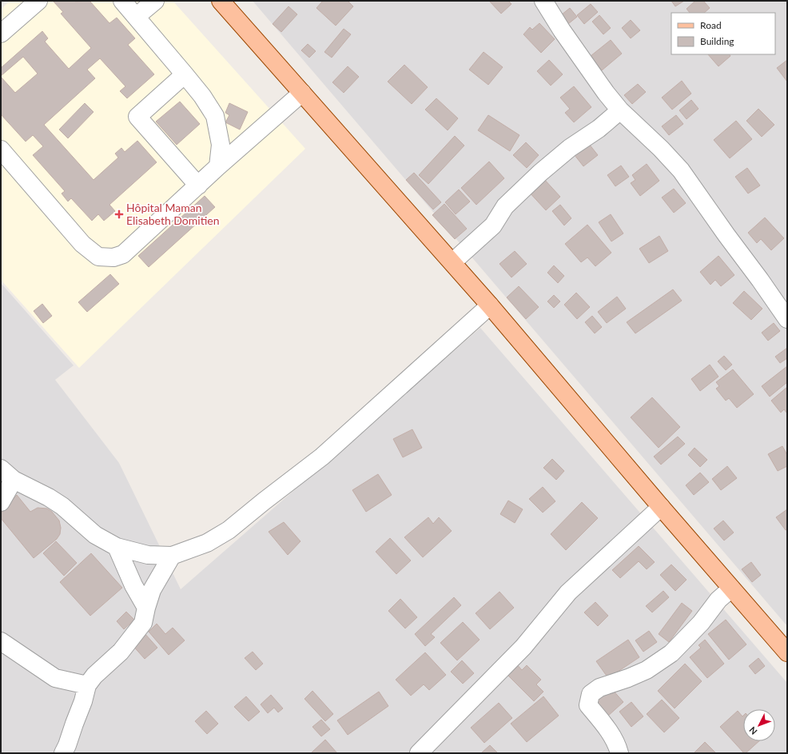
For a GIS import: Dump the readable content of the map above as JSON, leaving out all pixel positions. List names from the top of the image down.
{
  "places": {
    "health": ["Hôpital Maman Elisabeth Domitien"]
  },
  "legend": ["Road", "Building"],
  "north": "bottom left"
}
